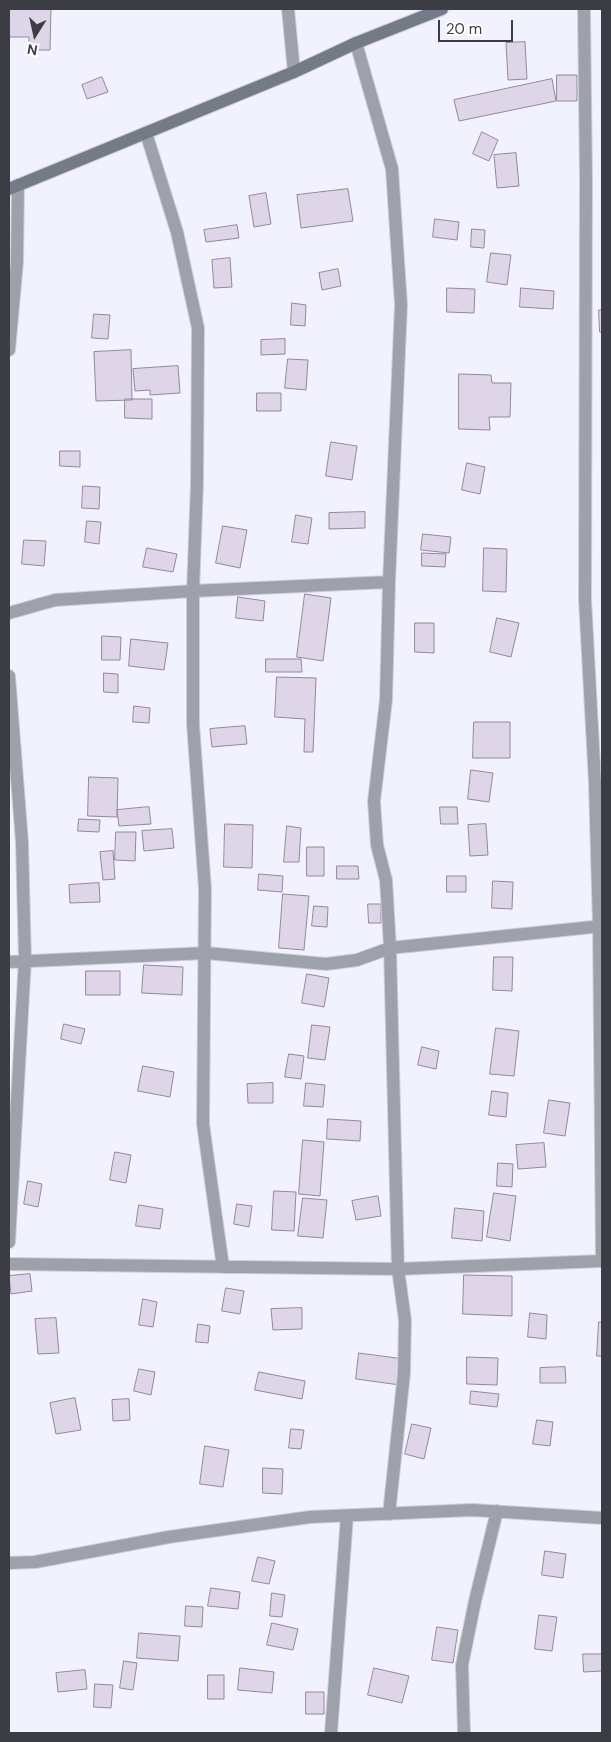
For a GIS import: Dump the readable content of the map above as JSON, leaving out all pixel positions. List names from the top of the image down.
{
  "scale_bar": "20 m",
  "north": "bottom"
}
